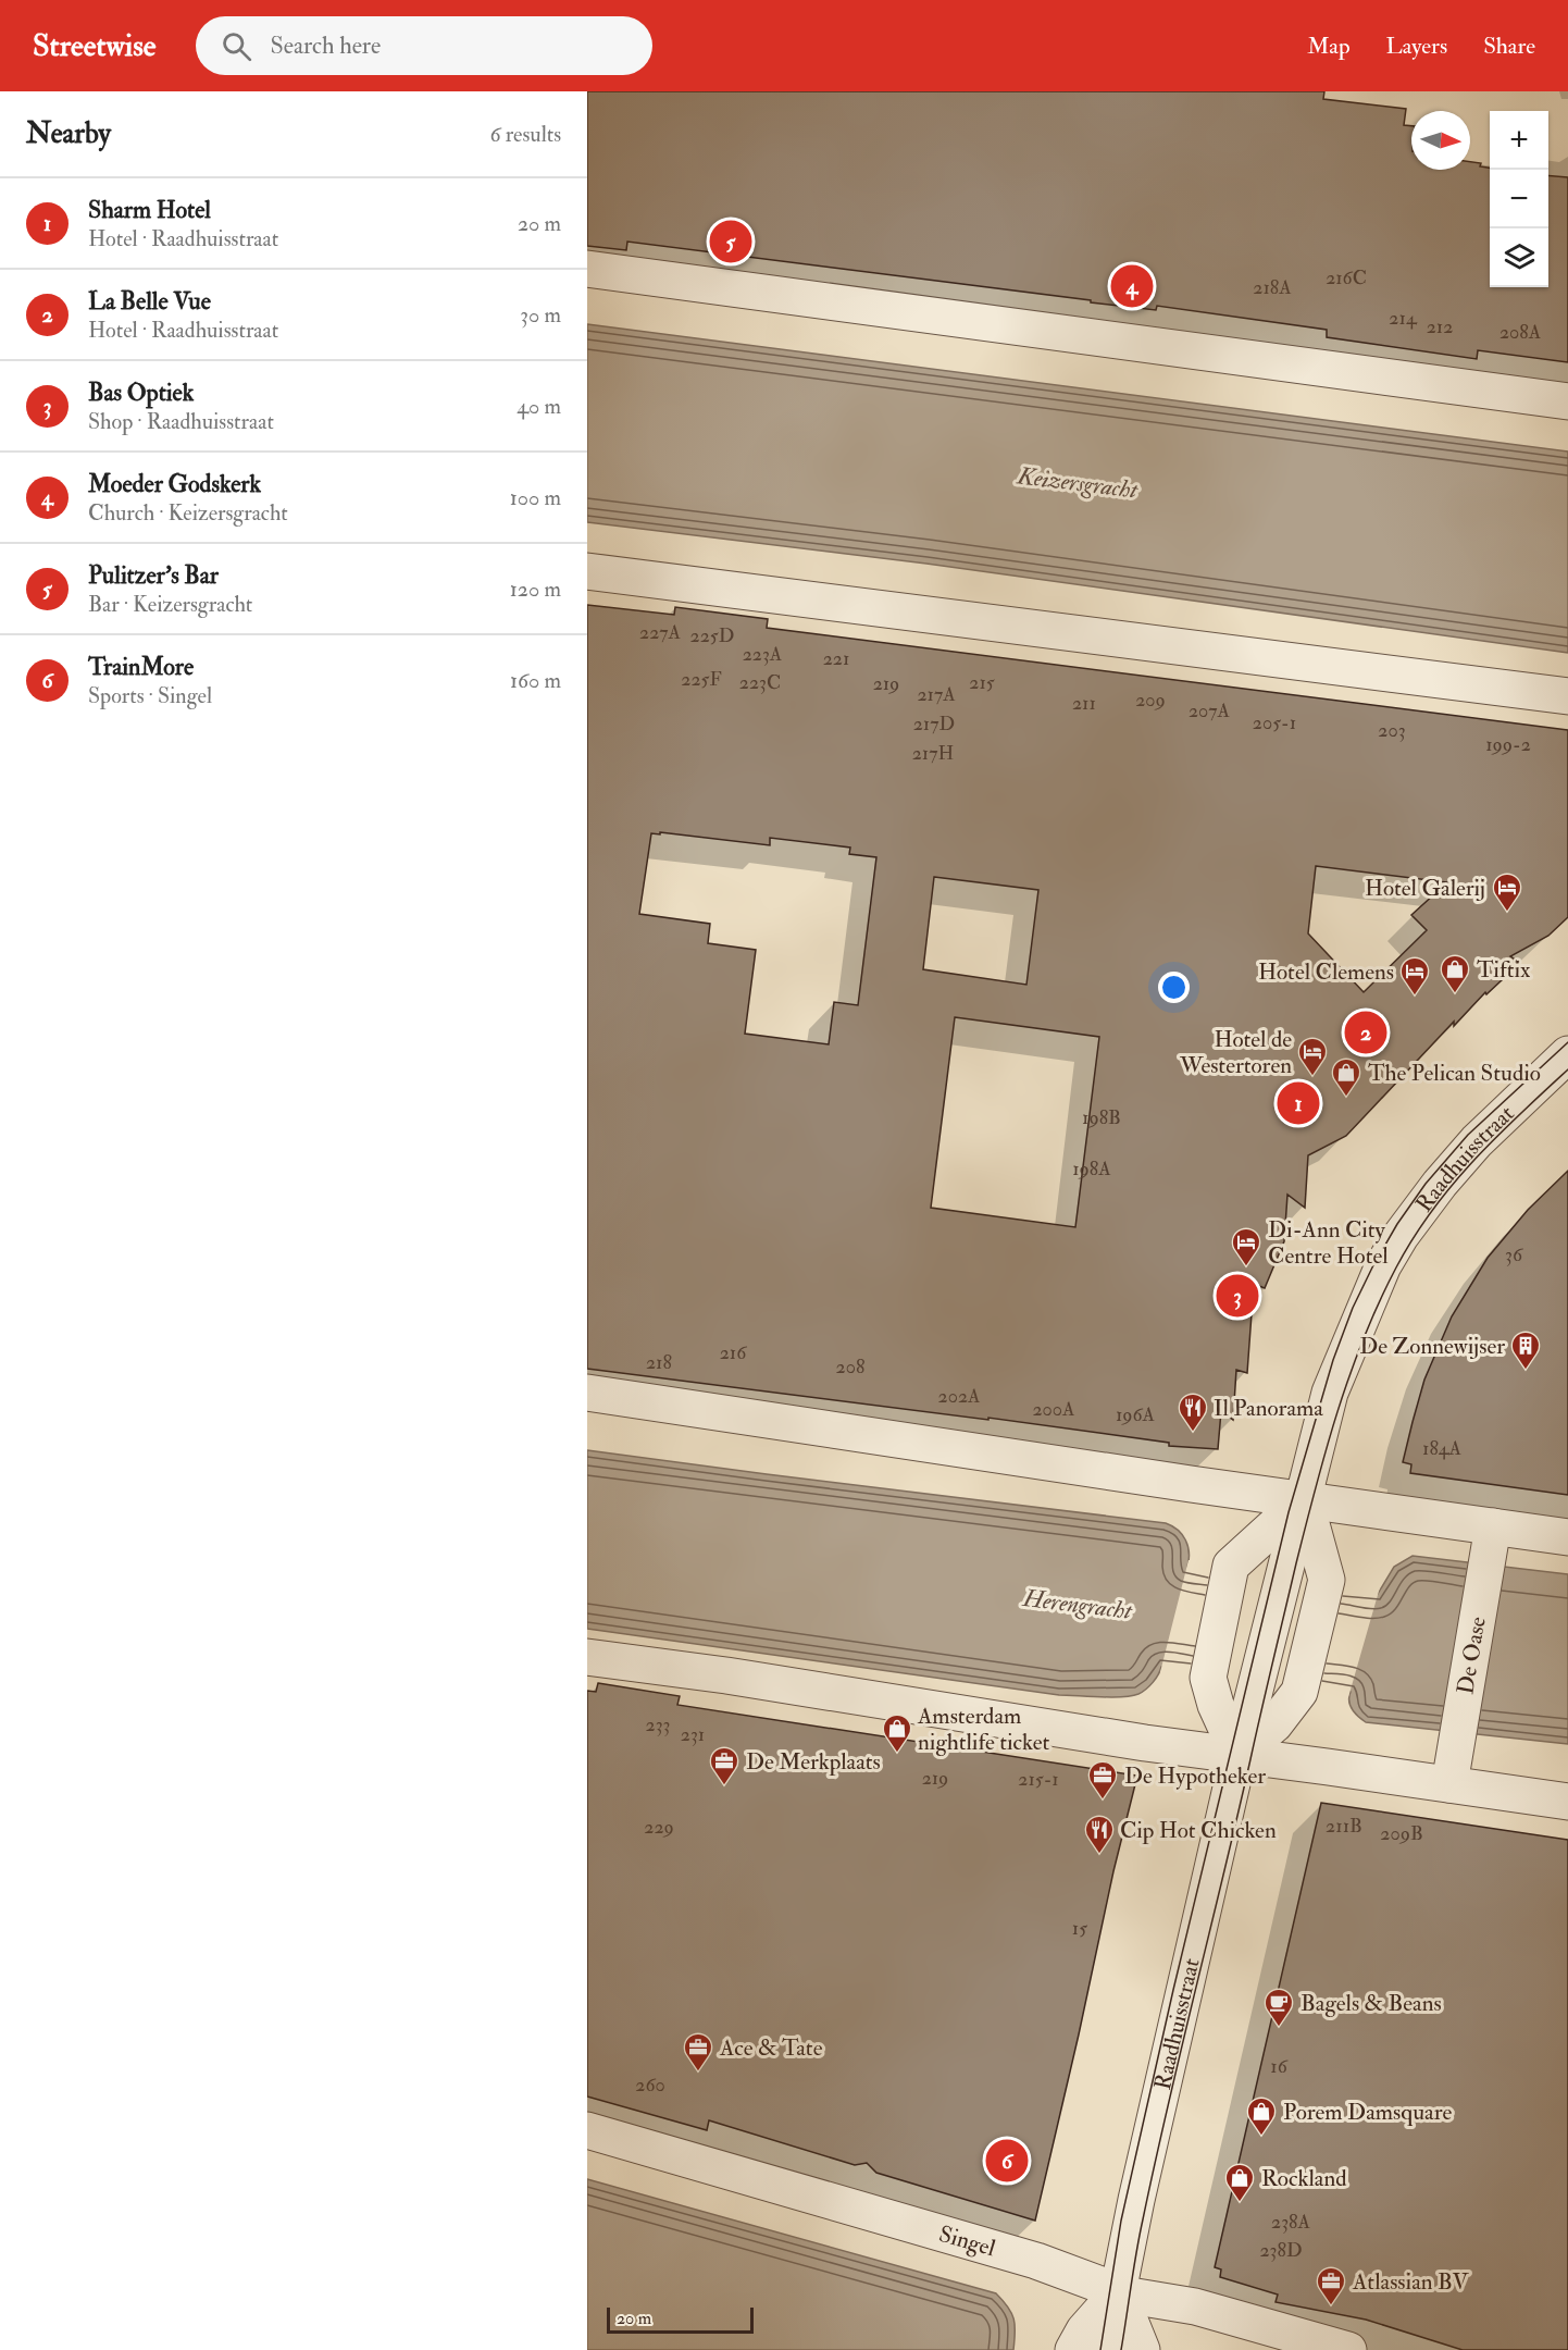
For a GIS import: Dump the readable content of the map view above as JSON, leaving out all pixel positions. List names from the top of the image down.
{
  "streets": {
    "street": ["Raadhuisstraat", "De Oase", "Singel"]
  },
  "crossings": [
    ["Raadhuisstraat", "Singel"]
  ],
  "water": ["Keizersgracht", "Herengracht"],
  "places": {
    "hotel": [
      "Hotel Galerij",
      "Hotel Clemens",
      "Hotel de Westertoren",
      "Di-Ann City Centre Hotel"
    ],
    "shop": [
      "Tiftix",
      "The Pelican Studio",
      "Amsterdam nightlife ticket",
      "Porem Damsquare",
      "Rockland"
    ],
    "building": ["De Zonnewijser"],
    "restaurant": ["Il Panorama", "Cip Hot Chicken"],
    "office": [
      "De Merkplaats",
      "De Hypotheker",
      "Ace & Tate",
      "Atlassian BV"
    ],
    "cafe": ["Bagels & Beans"]
  },
  "house_numbers": [
    "216C",
    "218A",
    "214",
    "212",
    "208A",
    "227A",
    "225D",
    "223A",
    "221",
    "225F",
    "223C",
    "215",
    "219",
    "217A",
    "209",
    "211",
    "207A",
    "205-1",
    "217D",
    "203",
    "199-2",
    "217H",
    "198B",
    "198A",
    "36",
    "216",
    "218",
    "208",
    "202A",
    "200A",
    "196A",
    "184A",
    "233",
    "231",
    "219",
    "215-1",
    "211B",
    "229",
    "209B",
    "15",
    "16",
    "260",
    "238A",
    "238D"
  ],
  "scale_bar": "20 m",
  "north": "right",
  "page": {
    "header": "Streetwise",
    "search": "Search here",
    "nav": ["Map", "Layers", "Share"],
    "heading": ["Nearby", "6 results"],
    "map_buttons": ["+", "−"],
    "list": [
      {
        "mark": "1",
        "name": "Sharm Hotel",
        "note": "Hotel · Raadhuisstraat",
        "value": "20 m"
      },
      {
        "mark": "2",
        "name": "La Belle Vue",
        "note": "Hotel · Raadhuisstraat",
        "value": "30 m"
      },
      {
        "mark": "3",
        "name": "Bas Optiek",
        "note": "Shop · Raadhuisstraat",
        "value": "40 m"
      },
      {
        "mark": "4",
        "name": "Moeder Godskerk",
        "note": "Church · Keizersgracht",
        "value": "100 m"
      },
      {
        "mark": "5",
        "name": "Pulitzer's Bar",
        "note": "Bar · Keizersgracht",
        "value": "120 m"
      },
      {
        "mark": "6",
        "name": "TrainMore",
        "note": "Sports · Singel",
        "value": "160 m"
      }
    ],
    "pins": [
      "5",
      "4",
      "2",
      "1",
      "3",
      "6"
    ],
    "scale": "20 m"
  }
}
